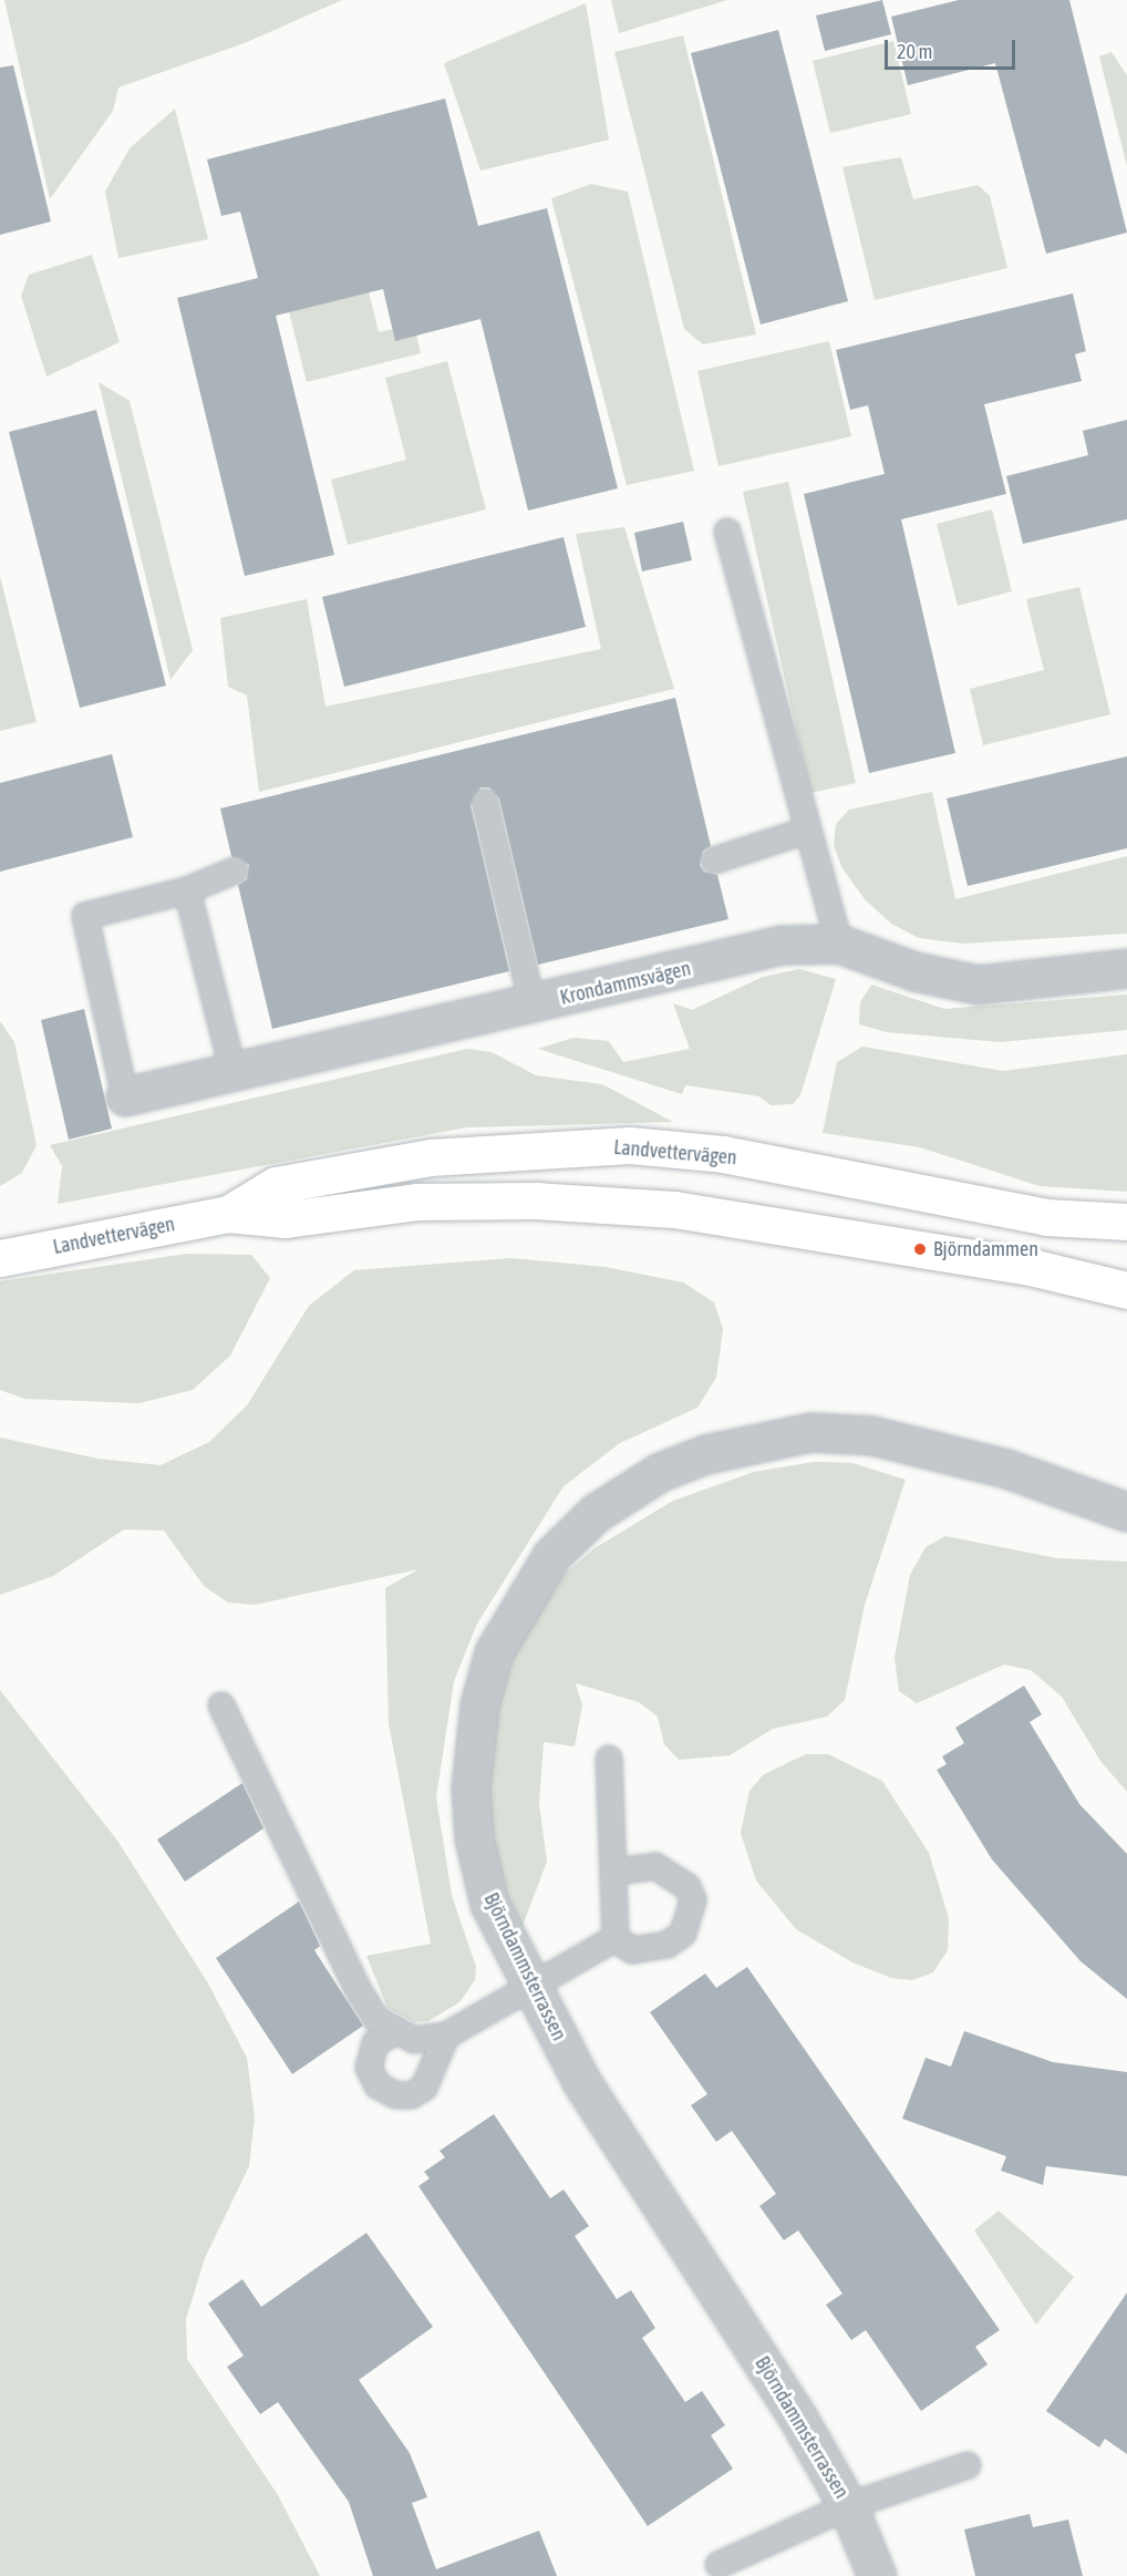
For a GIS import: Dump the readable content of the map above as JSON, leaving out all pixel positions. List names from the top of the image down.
{
  "streets": {
    "street": ["Krondammsvägen", "Landvettervägen", "Björndammsterrassen"]
  },
  "places": ["Björndammen"],
  "scale_bar": "20 m"
}
